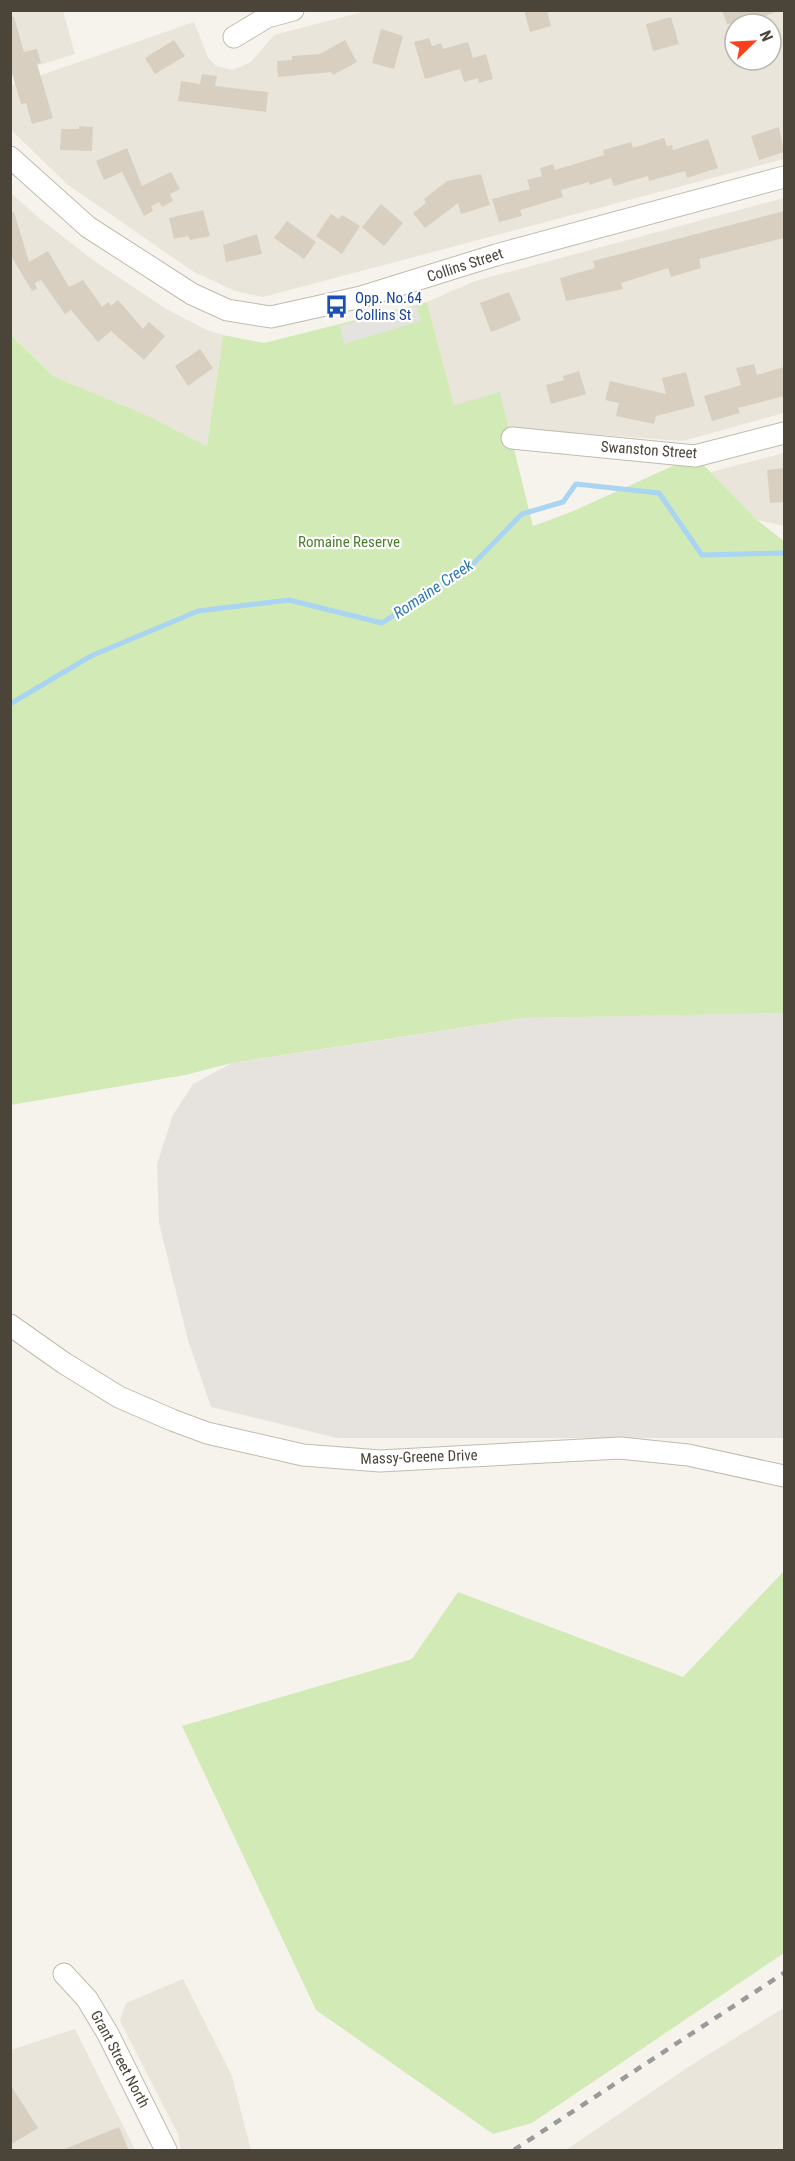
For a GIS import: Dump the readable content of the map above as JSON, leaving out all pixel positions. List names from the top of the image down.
{
  "streets": {
    "street": [
      "Collins Street",
      "Swanston Street",
      "Massy-Greene Drive",
      "Grant Street North"
    ]
  },
  "water": ["Romaine Creek"],
  "parks": ["Romaine Reserve"],
  "places": {
    "bus stop": ["Opp. No.64 Collins St"]
  },
  "north": "top right"
}
